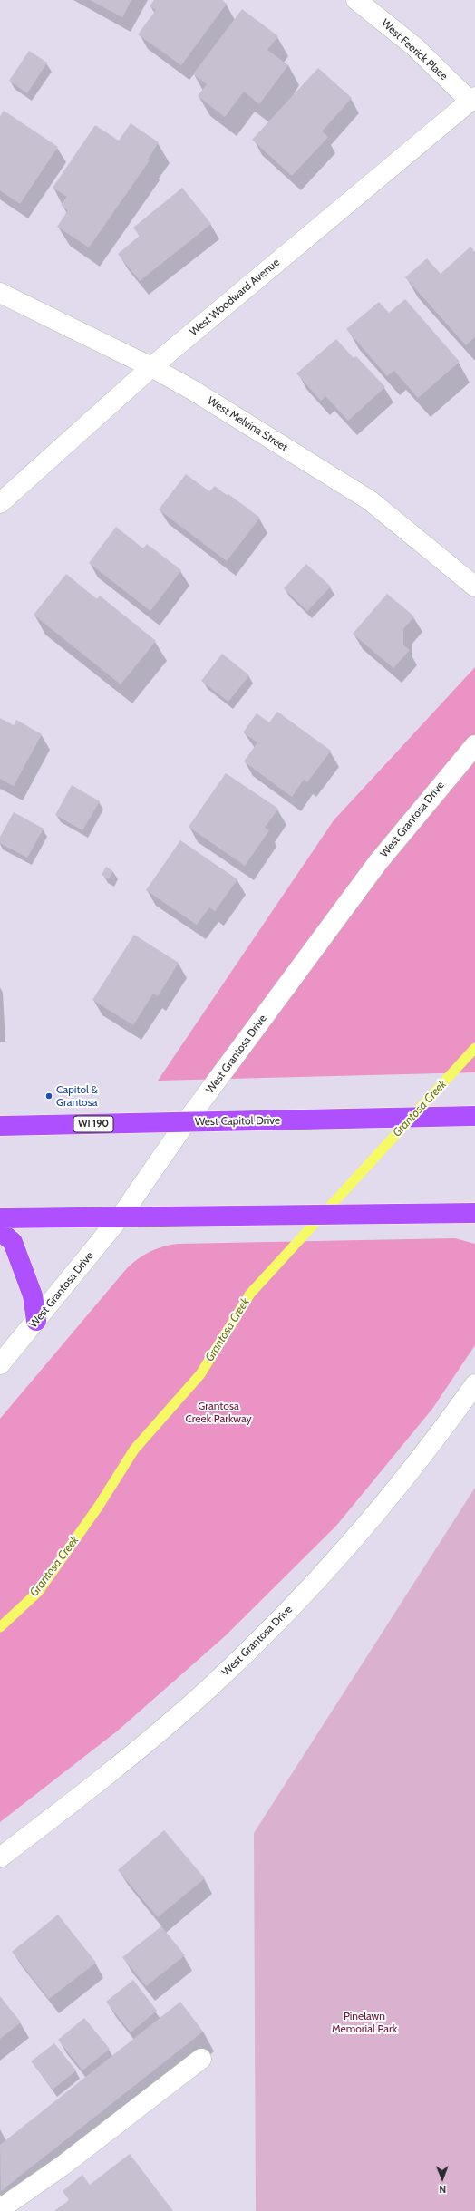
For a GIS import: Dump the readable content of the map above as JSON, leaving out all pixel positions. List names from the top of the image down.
{
  "streets": {
    "main road": ["West Capitol Drive", "WI 190"],
    "street": [
      "West Feerick Place",
      "West Woodward Avenue",
      "West Melvina Street",
      "West Grantosa Drive"
    ]
  },
  "crossings": [
    ["West Feerick Place", "West Woodward Avenue"],
    ["West Woodward Avenue", "West Melvina Street"],
    ["West Grantosa Drive", "West Capitol Drive"]
  ],
  "water": ["Grantosa Creek"],
  "parks": ["Grantosa Creek Parkway", "Pinelawn Memorial Park"],
  "places": ["Capitol & Grantosa"],
  "north": "bottom"
}
